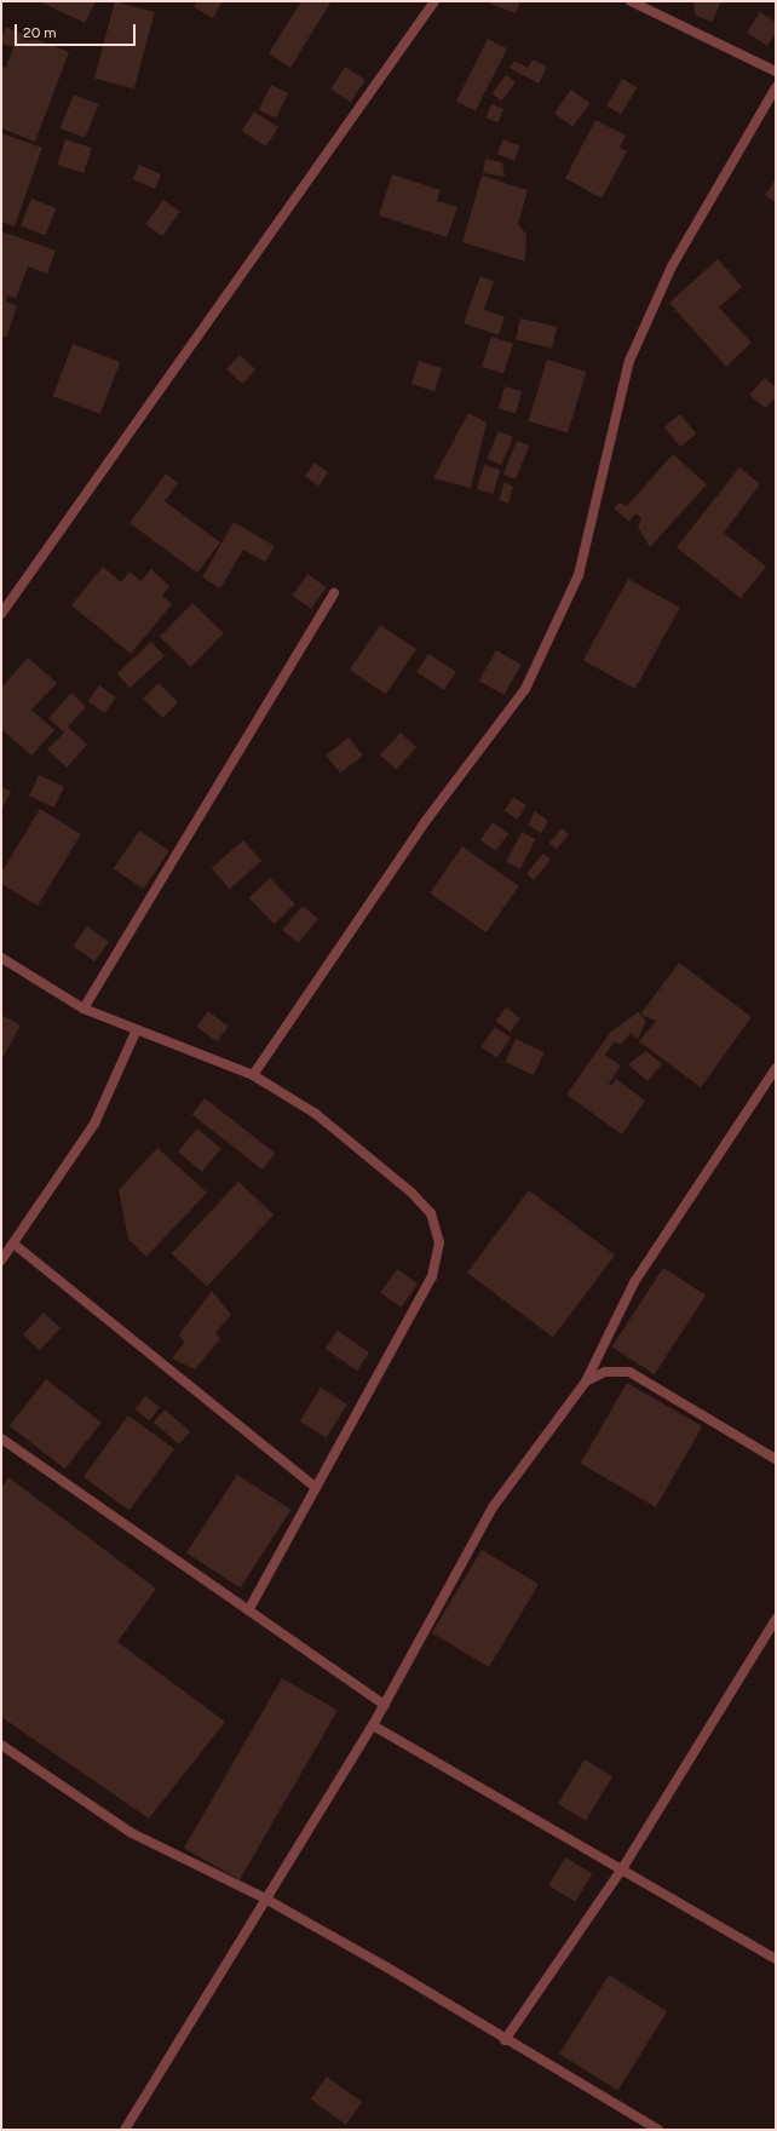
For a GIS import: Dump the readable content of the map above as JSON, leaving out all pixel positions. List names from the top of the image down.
{
  "scale_bar": "20 m"
}
